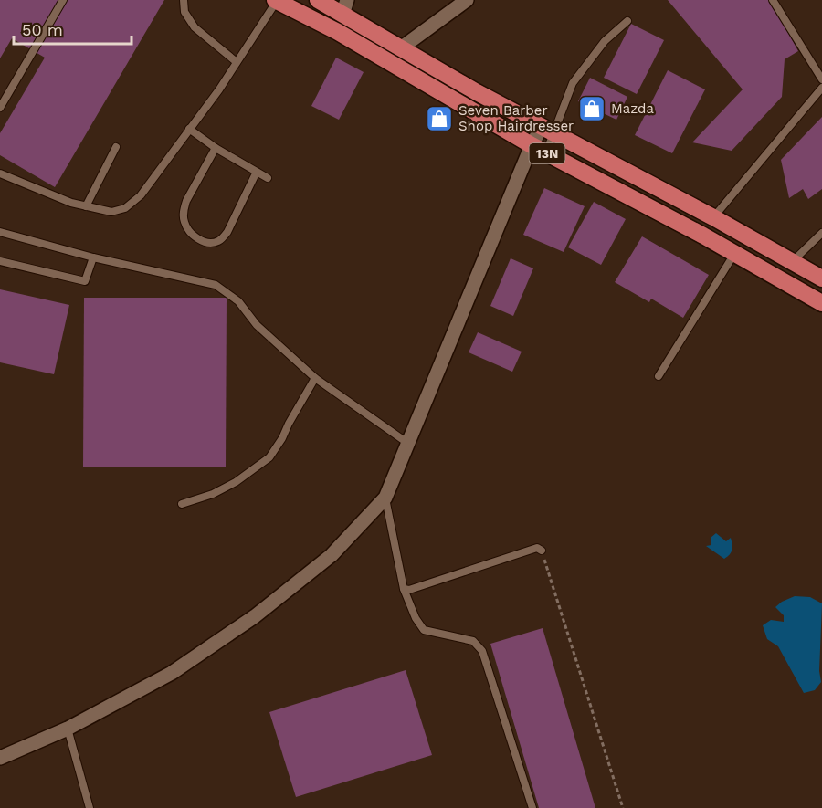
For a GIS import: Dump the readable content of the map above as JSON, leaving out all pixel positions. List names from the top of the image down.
{
  "streets": {
    "highway": ["13N"]
  },
  "places": {
    "shop": ["Mazda", "Seven Barber Shop Hairdresser"]
  },
  "scale_bar": "50 m"
}
